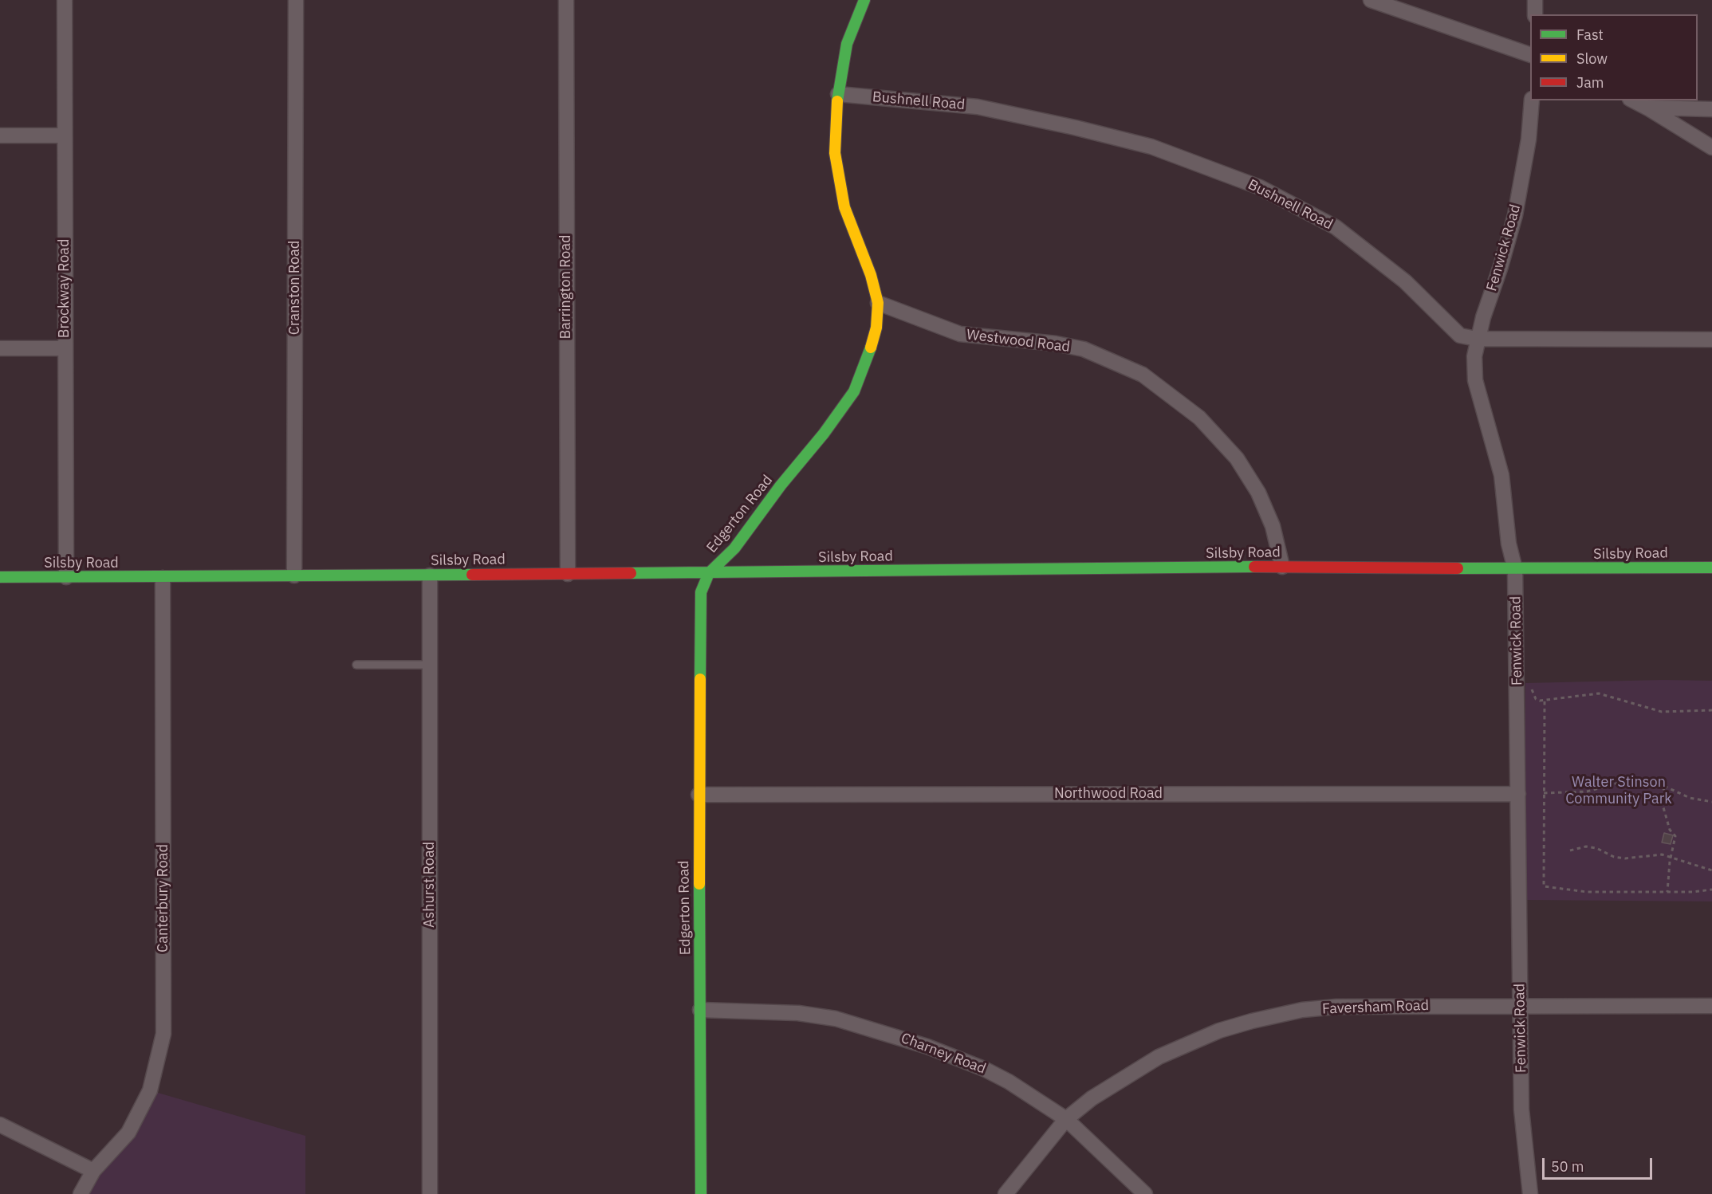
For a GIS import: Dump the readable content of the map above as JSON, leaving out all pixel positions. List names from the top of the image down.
{
  "streets": {
    "street": [
      "Bushnell Road",
      "Fenwick Road",
      "Barrington Road",
      "Cranston Road",
      "Brockway Road",
      "Westwood Road",
      "Edgerton Road",
      "Silsby Road",
      "Northwood Road",
      "Ashurst Road",
      "Canterbury Road",
      "Faversham Road",
      "Charney Road"
    ]
  },
  "crossings": [
    ["Bushnell Road", "Fenwick Road"],
    ["Bushnell Road", "Edgerton Road"],
    ["Fenwick Road", "Silsby Road"],
    ["Fenwick Road", "Northwood Road"],
    ["Fenwick Road", "Faversham Road"],
    ["Barrington Road", "Silsby Road"],
    ["Cranston Road", "Silsby Road"],
    ["Brockway Road", "Silsby Road"],
    ["Westwood Road", "Edgerton Road"],
    ["Westwood Road", "Silsby Road"],
    ["Edgerton Road", "Silsby Road"],
    ["Edgerton Road", "Northwood Road"],
    ["Edgerton Road", "Charney Road"],
    ["Silsby Road", "Ashurst Road"],
    ["Silsby Road", "Canterbury Road"],
    ["Faversham Road", "Charney Road"]
  ],
  "parks": ["Walter Stinson Community Park"],
  "legend": ["Fast", "Slow", "Jam"],
  "scale_bar": "50 m"
}
